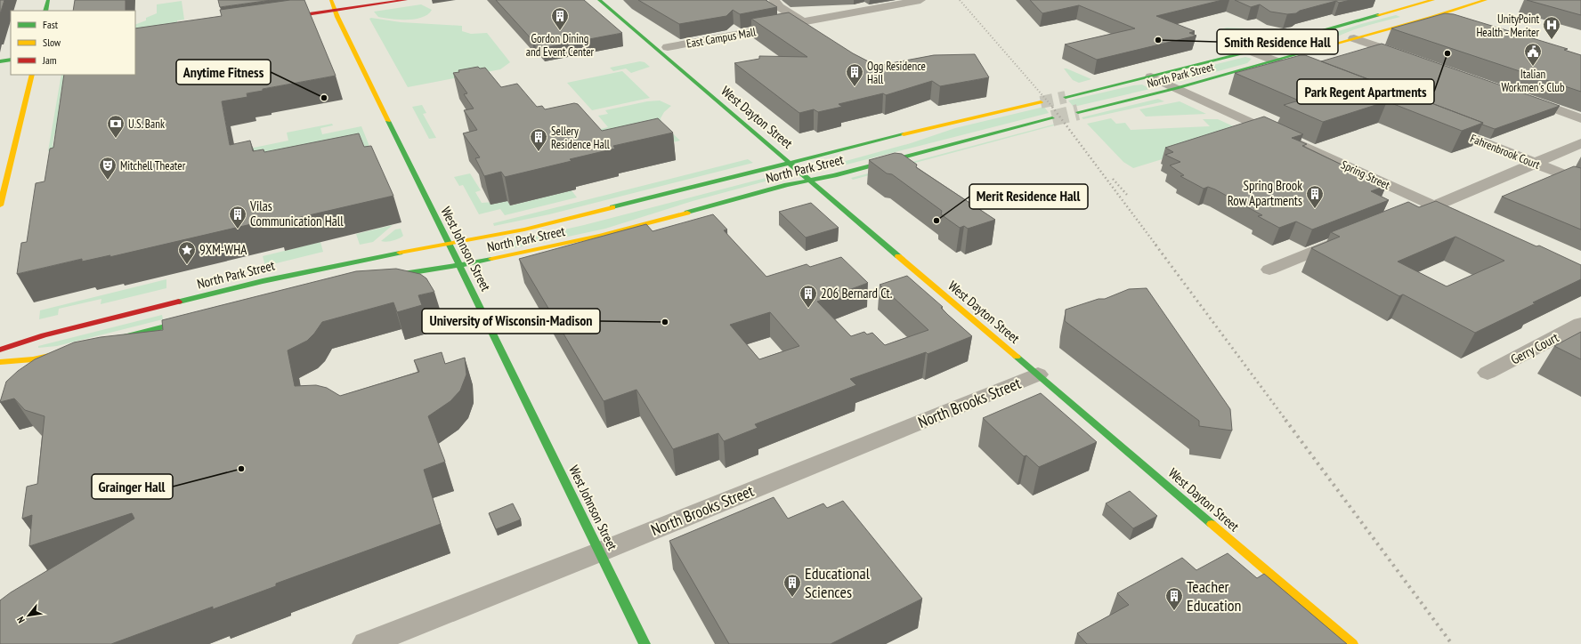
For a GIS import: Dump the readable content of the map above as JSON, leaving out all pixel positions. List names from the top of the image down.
{
  "streets": {
    "main road": ["North Park Street", "West Dayton Street", "West Johnson Street"],
    "street": [
      "East Campus Mall",
      "Fahrenbrook Court",
      "Spring Street",
      "Gerry Court",
      "North Brooks Street"
    ]
  },
  "crossings": [
    ["North Park Street", "West Dayton Street"],
    ["North Park Street", "Spring Street"],
    ["North Park Street", "West Johnson Street"],
    ["West Dayton Street", "North Brooks Street"],
    ["West Johnson Street", "North Brooks Street"]
  ],
  "places": {
    "building": [
      "Gordon Dining and Event Center",
      "Ogg Residence Hall",
      "Sellery Residence Hall",
      "Spring Brook Row Apartments",
      "Vilas Communication Hall",
      "206 Bernard Ct.",
      "Educational Sciences",
      "Teacher Education"
    ],
    "other": [
      "Smith Residence Hall",
      "Park Regent Apartments",
      "Anytime Fitness",
      "Merit Residence Hall",
      "University of Wisconsin-Madison",
      "Grainger Hall"
    ],
    "hospital": ["UnityPoint Health - Meriter"],
    "public building": ["Italian Workmen's Club"],
    "bank": ["U.S. Bank"],
    "theatre": ["Mitchell Theater"],
    "place": ["9XM-WHA"]
  },
  "legend": ["Fast", "Slow", "Jam"],
  "north": "bottom left"
}
